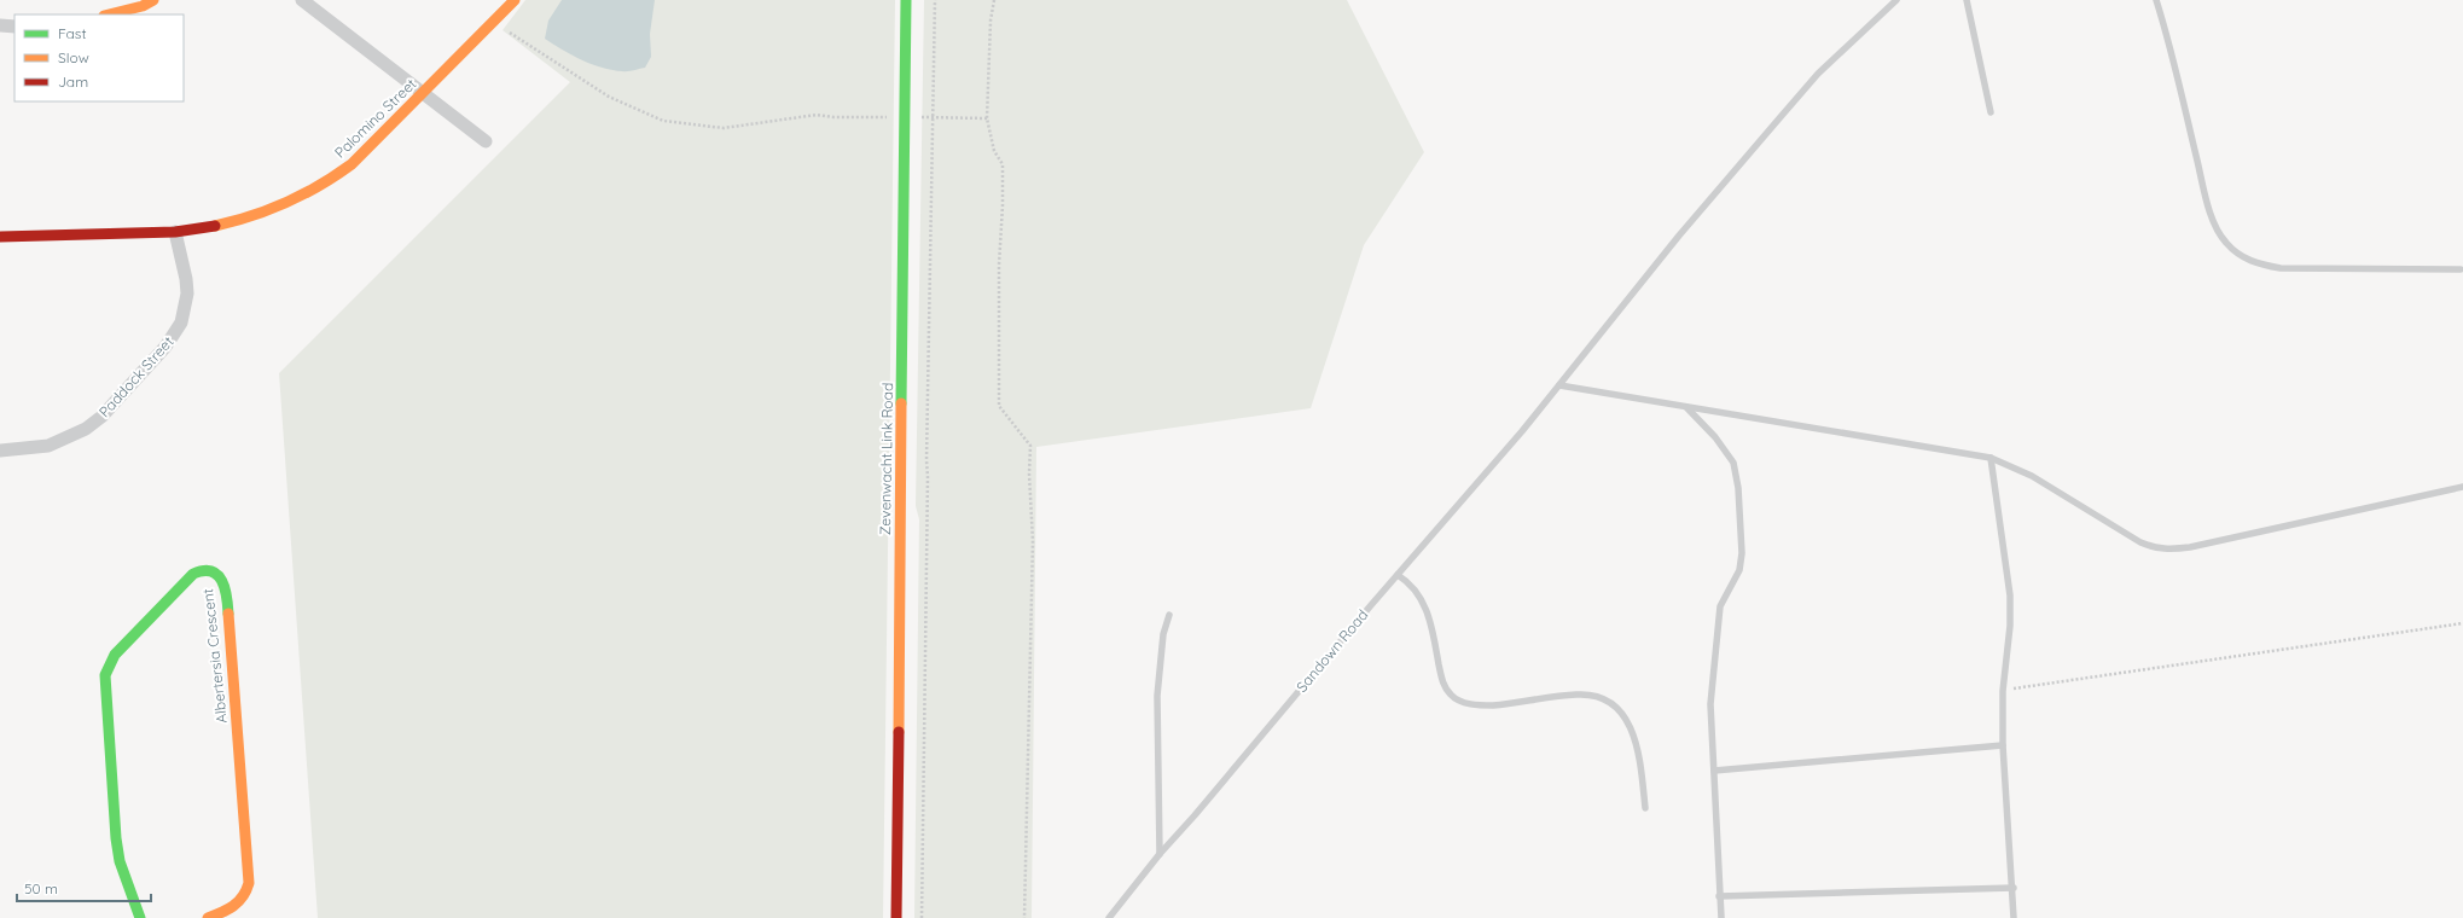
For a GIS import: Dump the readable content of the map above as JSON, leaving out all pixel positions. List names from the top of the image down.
{
  "streets": {
    "street": [
      "Palomino Street",
      "Paddock Street",
      "Zevenwacht Link Road",
      "Albertersia Crescent"
    ],
    "lane": ["Sandown Road"]
  },
  "crossings": [
    ["Palomino Street", "Paddock Street"]
  ],
  "legend": ["Fast", "Slow", "Jam"],
  "scale_bar": "50 m"
}
